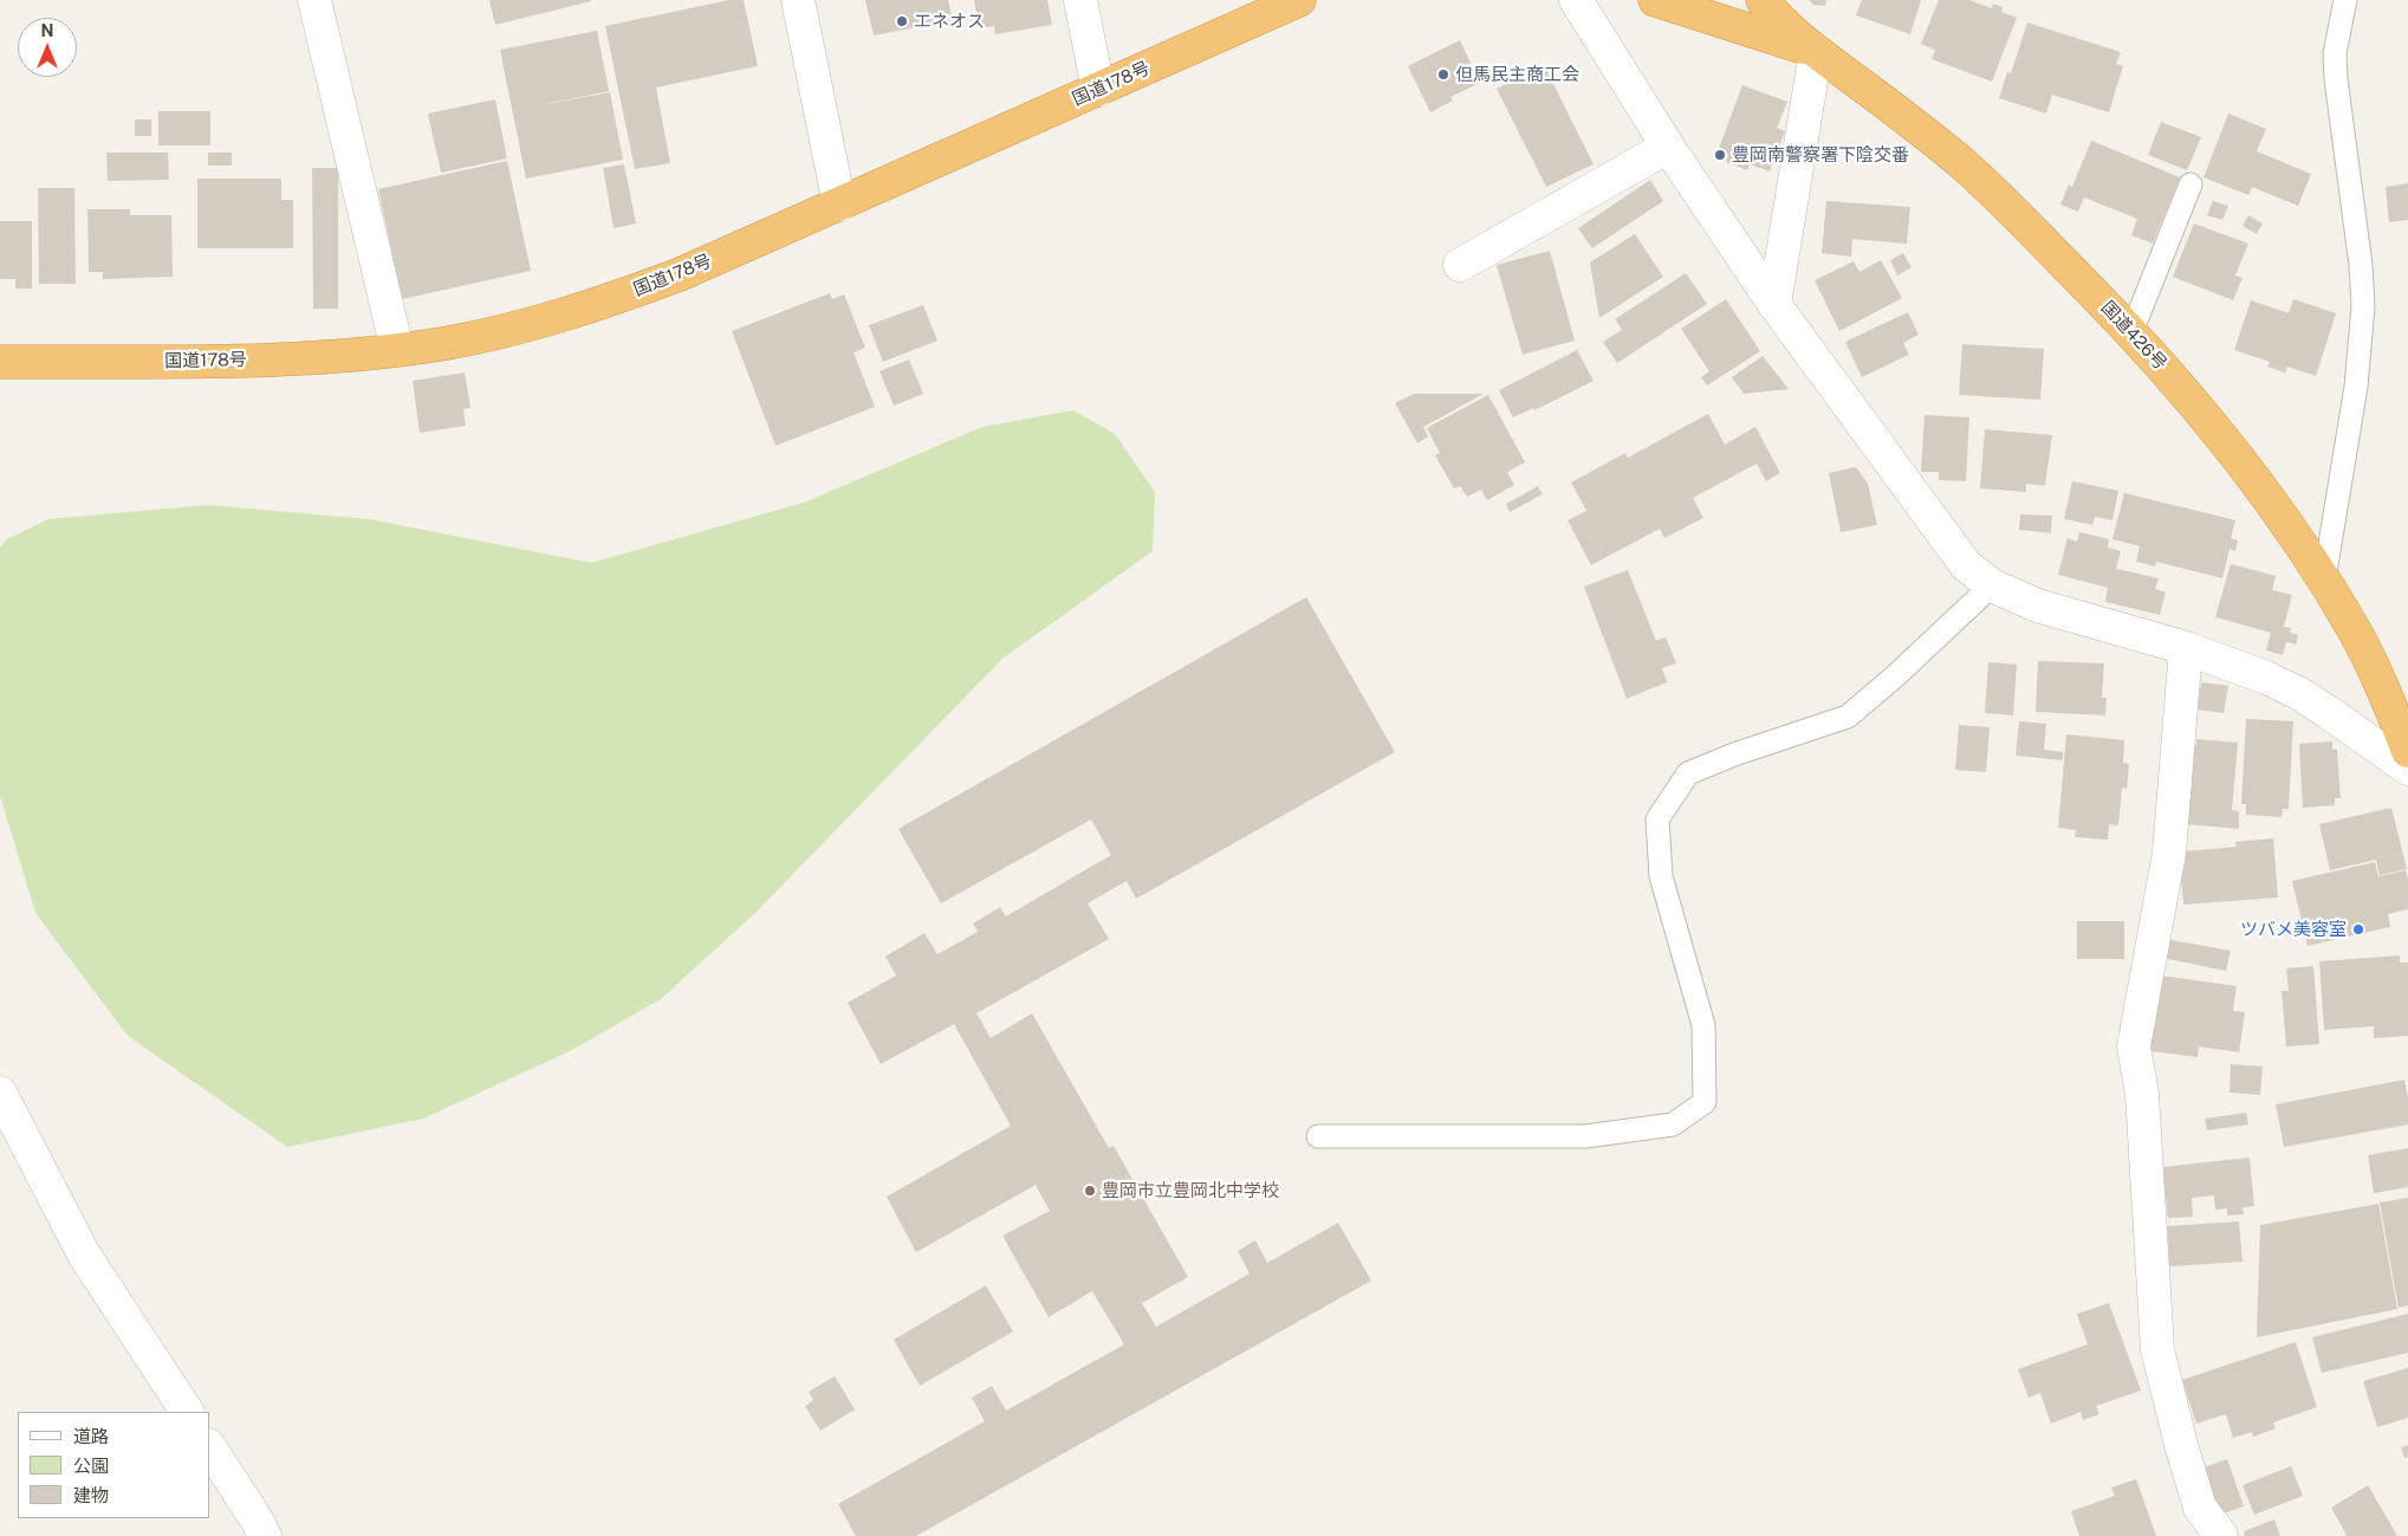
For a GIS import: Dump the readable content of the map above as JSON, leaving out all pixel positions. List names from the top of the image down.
{
  "streets": {
    "highway": ["国道178号", "国道426号"]
  },
  "places": [
    "エネオス",
    "但馬民主商工会",
    "豊岡南警察署下陰交番",
    "ツバメ美容室",
    "豊岡市立豊岡北中学校"
  ],
  "legend": ["道路", "公園", "建物"],
  "north": "top"
}
